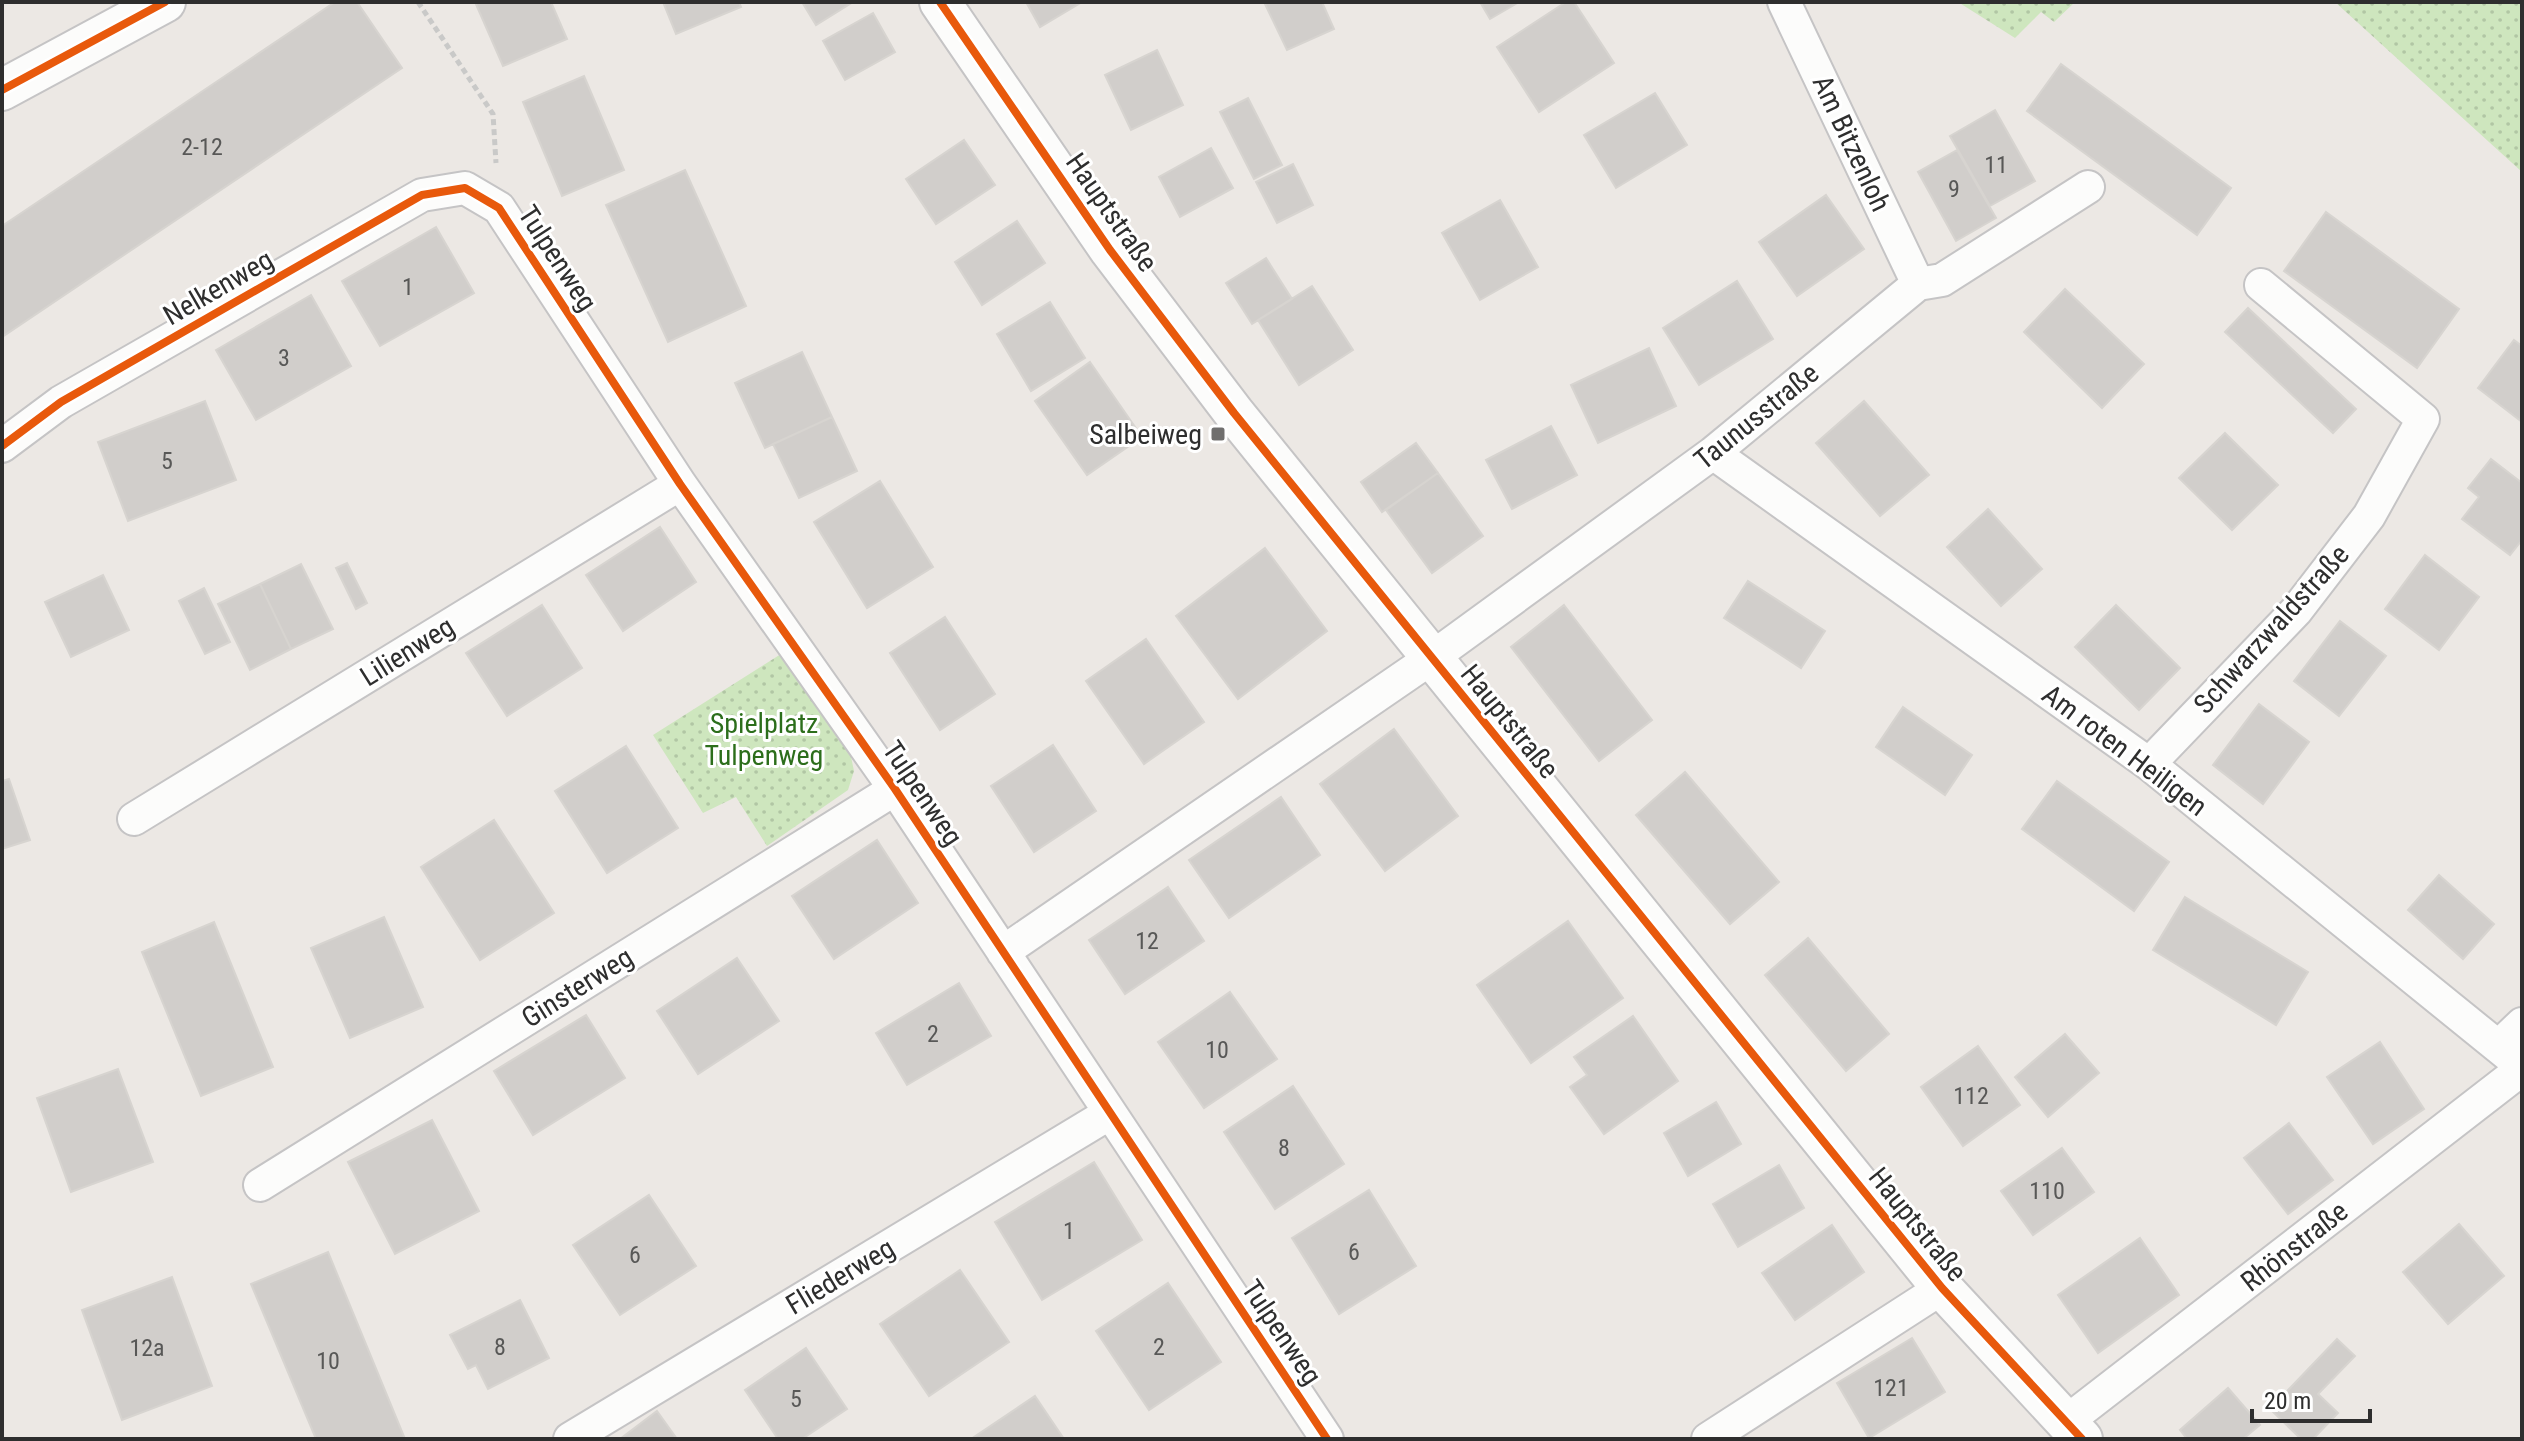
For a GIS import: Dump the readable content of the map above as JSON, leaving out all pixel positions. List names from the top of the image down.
{
  "streets": {
    "street": [
      "Am Bitzenloh",
      "Hauptstraße",
      "Tulpenweg",
      "Nelkenweg",
      "Taunusstraße",
      "Schwarzwaldstraße",
      "Lilienweg",
      "Am roten Heiligen",
      "Ginsterweg",
      "Rhönstraße",
      "Fliederweg"
    ]
  },
  "crossings": [
    ["Am Bitzenloh", "Taunusstraße"],
    ["Hauptstraße", "Taunusstraße"],
    ["Hauptstraße", "Rhönstraße"],
    ["Tulpenweg", "Nelkenweg"],
    ["Tulpenweg", "Lilienweg"],
    ["Tulpenweg", "Ginsterweg"],
    ["Tulpenweg", "Fliederweg"],
    ["Taunusstraße", "Am roten Heiligen"],
    ["Schwarzwaldstraße", "Am roten Heiligen"],
    ["Am roten Heiligen", "Rhönstraße"]
  ],
  "parks": ["Spielplatz Tulpenweg"],
  "places": {
    "transit": ["Salbeiweg"]
  },
  "house_numbers": [
    "2-12",
    "11",
    "9",
    "1",
    "3",
    "5",
    "12",
    "2",
    "10",
    "112",
    "8",
    "110",
    "1",
    "6",
    "6",
    "8",
    "2",
    "12a",
    "10",
    "121",
    "5"
  ],
  "scale_bar": "20 m"
}
